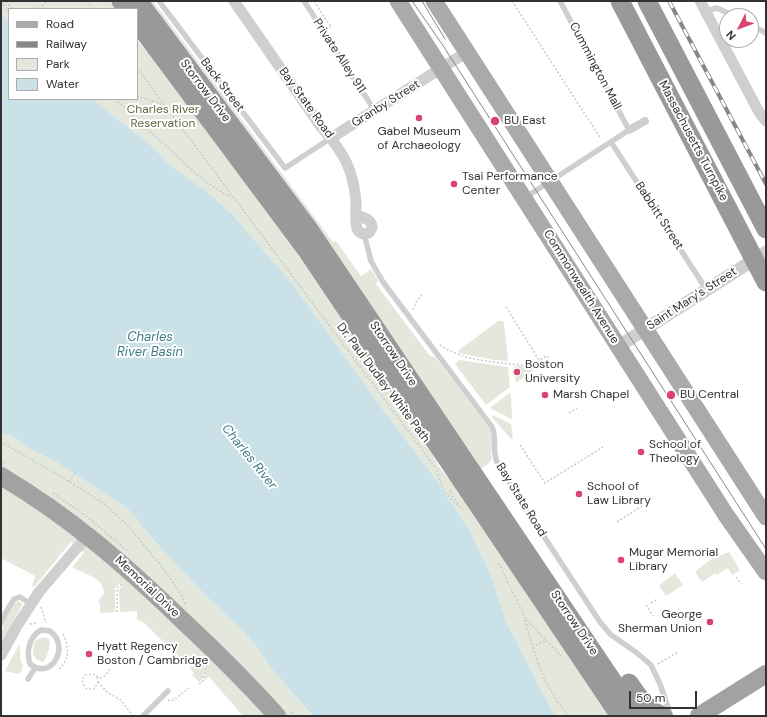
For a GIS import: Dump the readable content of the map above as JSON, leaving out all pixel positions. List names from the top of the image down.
{
  "streets": {
    "highway": ["Storrow Drive", "Massachusetts Turnpike", "Memorial Drive"],
    "main road": ["Commonwealth Avenue"],
    "street": ["Bay State Road", "Granby Street", "Saint Mary's Street"],
    "lane": [
      "Private Alley 911",
      "Cummington Mall",
      "Back Street",
      "Babbitt Street"
    ],
    "path": ["Dr. Paul Dudley White Path"]
  },
  "crossings": [
    ["Private Alley 911", "Granby Street"],
    ["Back Street", "Granby Street"],
    ["Bay State Road", "Granby Street"],
    ["Granby Street", "Commonwealth Avenue"],
    ["Babbitt Street", "Saint Mary's Street"],
    ["Commonwealth Avenue", "Saint Mary's Street"]
  ],
  "water": ["Charles River Basin", "Charles River"],
  "parks": ["Charles River Reservation"],
  "places": [
    "Gabel Museum of Archaeology",
    "BU East",
    "Tsai Performance Center",
    "Boston University",
    "Marsh Chapel",
    "BU Central",
    "School of Theology",
    "School of Law Library",
    "Mugar Memorial Library",
    "George Sherman Union",
    "Hyatt Regency Boston / Cambridge"
  ],
  "legend": [
    "Road",
    "Railway",
    "Park",
    "Water"
  ],
  "scale_bar": "50 m",
  "north": "bottom left"
}
